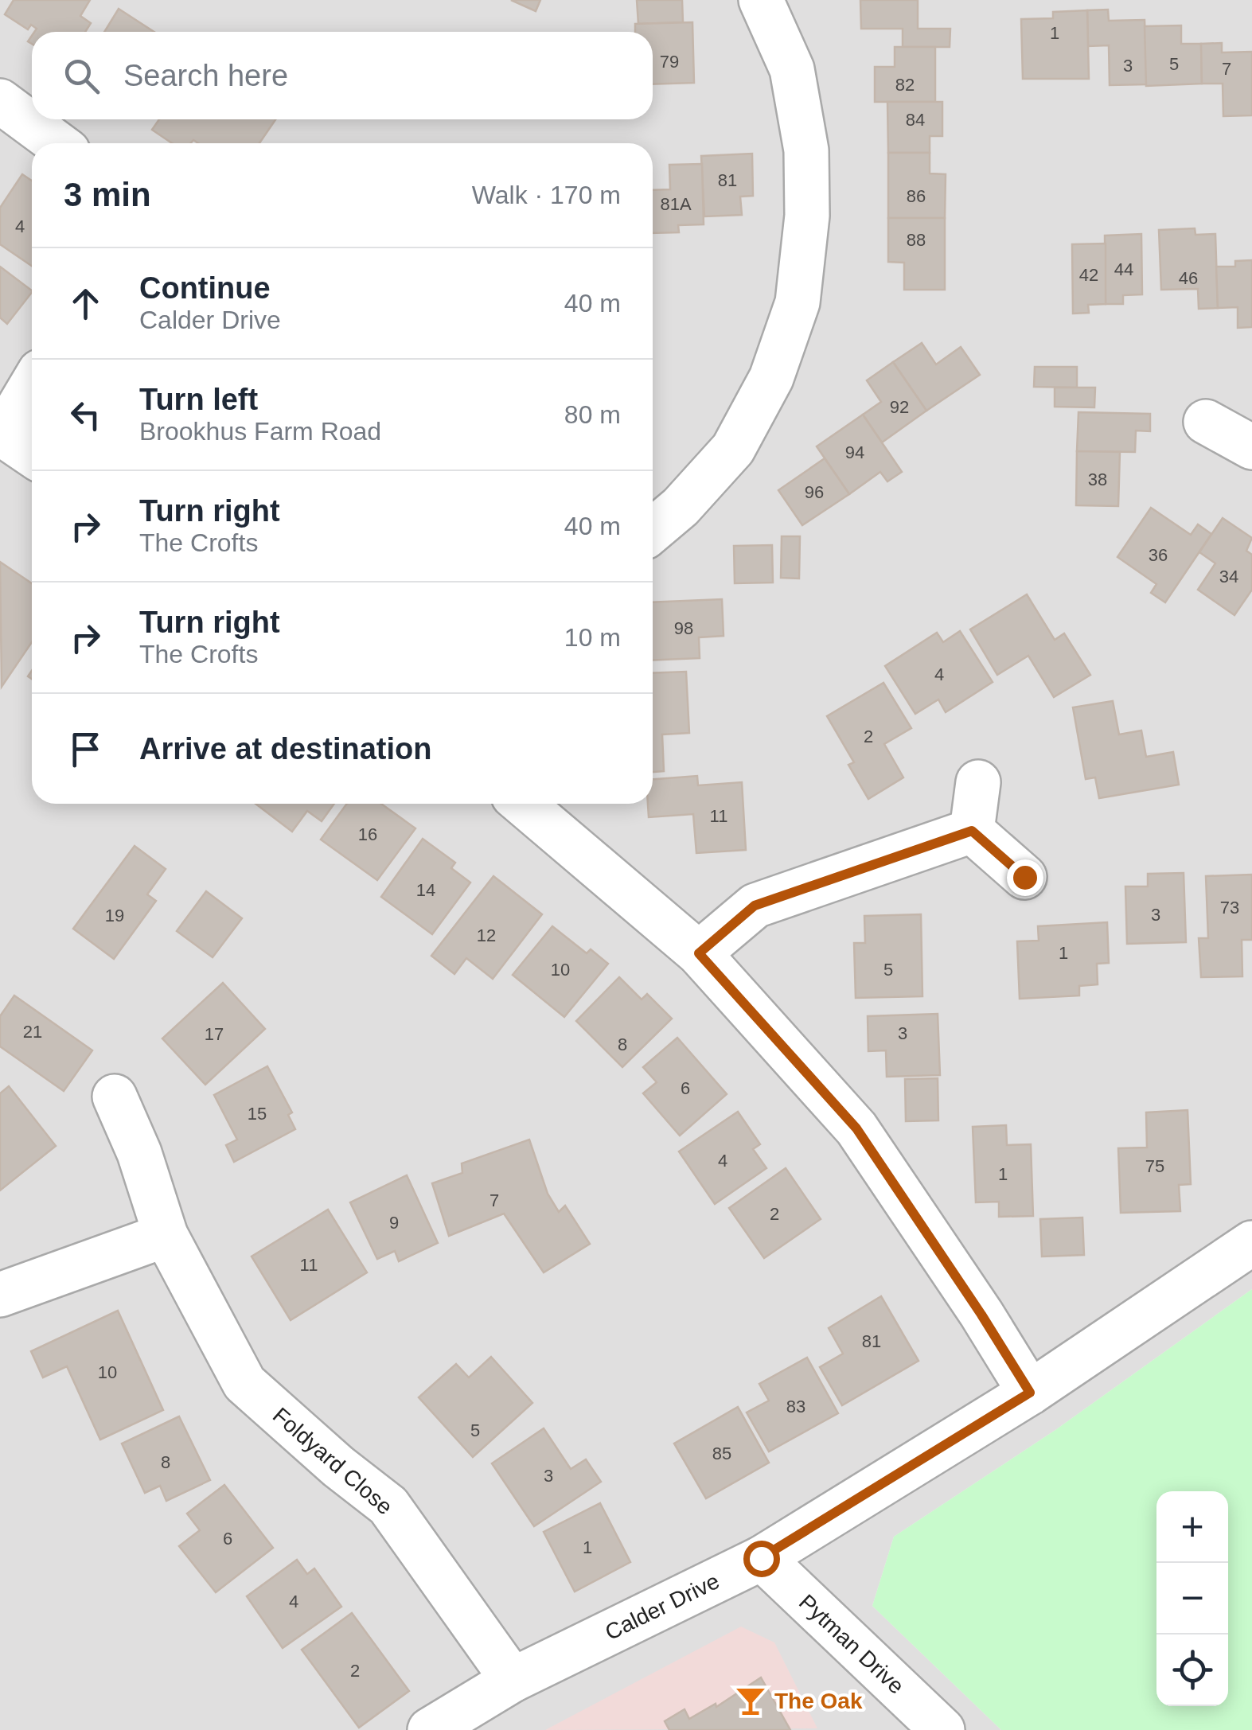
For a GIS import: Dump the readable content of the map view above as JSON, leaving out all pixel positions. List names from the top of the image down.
{
  "streets": {
    "street": ["Foldyard Close", "Calder Drive", "Pytman Drive"]
  },
  "crossings": [
    ["Foldyard Close", "Calder Drive"],
    ["Calder Drive", "Pytman Drive"]
  ],
  "places": {
    "bar": ["The Oak"]
  },
  "house_numbers": [
    "1",
    "79",
    "5",
    "3",
    "7",
    "82",
    "84",
    "81",
    "86",
    "81A",
    "4",
    "88",
    "44",
    "42",
    "46",
    "92",
    "94",
    "38",
    "96",
    "36",
    "34",
    "98",
    "4",
    "2",
    "11",
    "16",
    "14",
    "73",
    "3",
    "19",
    "12",
    "1",
    "10",
    "5",
    "21",
    "3",
    "17",
    "8",
    "6",
    "15",
    "4",
    "75",
    "1",
    "7",
    "2",
    "9",
    "11",
    "81",
    "10",
    "83",
    "5",
    "85",
    "8",
    "3",
    "6",
    "1",
    "4",
    "2"
  ],
  "page": {
    "search": "Search here",
    "heading": ["3 min", "Walk · 170 m"],
    "list": [
      ["Continue", "Calder Drive", "40 m"],
      ["Turn left", "Brookhus Farm Road", "80 m"],
      ["Turn right", "The Crofts", "40 m"],
      ["Turn right", "The Crofts", "10 m"],
      "Arrive at destination"
    ],
    "map_buttons": ["+", "−"]
  }
}
